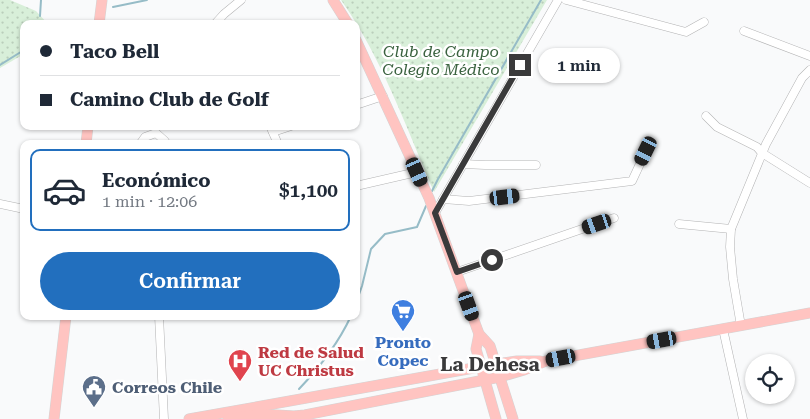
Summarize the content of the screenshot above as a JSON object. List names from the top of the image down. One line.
{"districts":["La Dehesa"],"parks":["Club de Campo Colegio Médico"],"places":{"supermarket":["Pronto Copec"],"hospital":["Red de Salud UC Christus"],"public building":["Correos Chile"]},"page":{"banner":["Taco Bell","Camino Club de Golf"],"bubble":"1 min","list":[{"name":"Económico","note":"1 min · 12:06","value":"$1,100"}],"buttons":"Confirmar"}}
